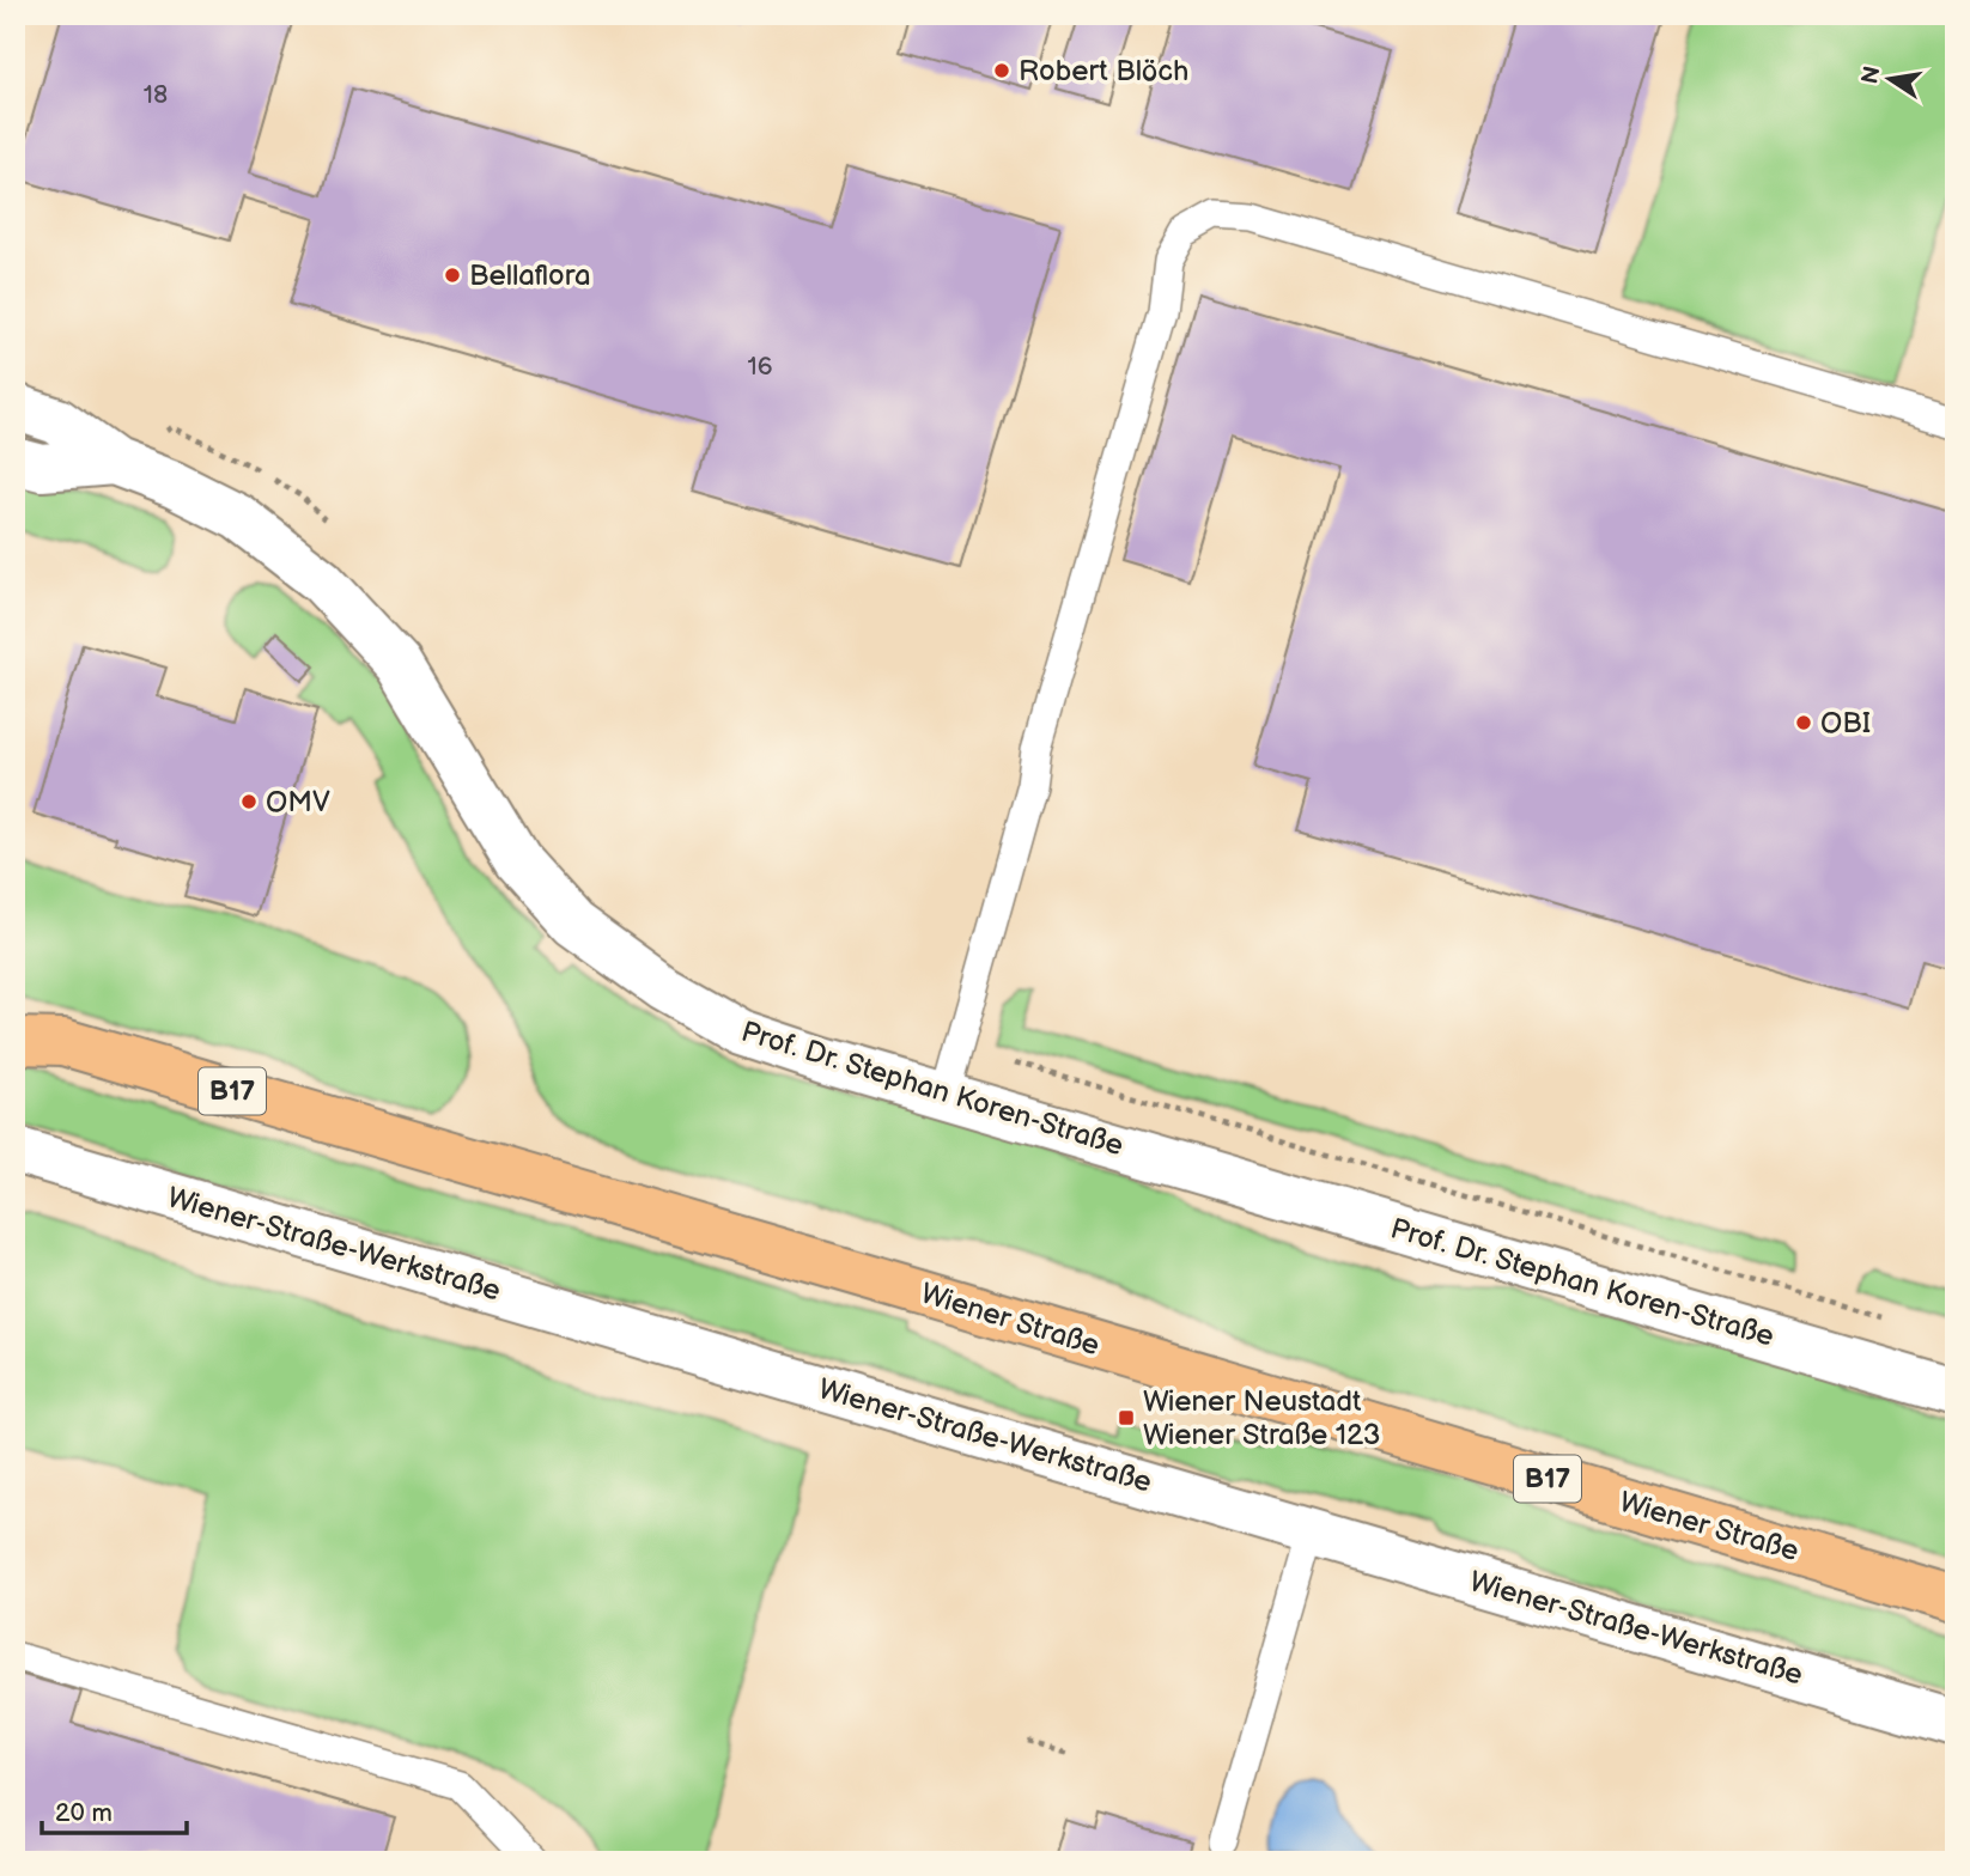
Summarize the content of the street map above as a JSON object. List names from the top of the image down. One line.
{"streets":{"main road":["B17","Wiener Straße"],"street":["Prof. Dr. Stephan Koren-Straße","Wiener-Straße-Werkstraße"]},"places":{"other":["Robert Blöch","Bellaflora","OBI","OMV"],"transit":["Wiener Neustadt Wiener Straße 123"]},"house_numbers":["18","16"],"scale_bar":"20 m","north":"left"}
